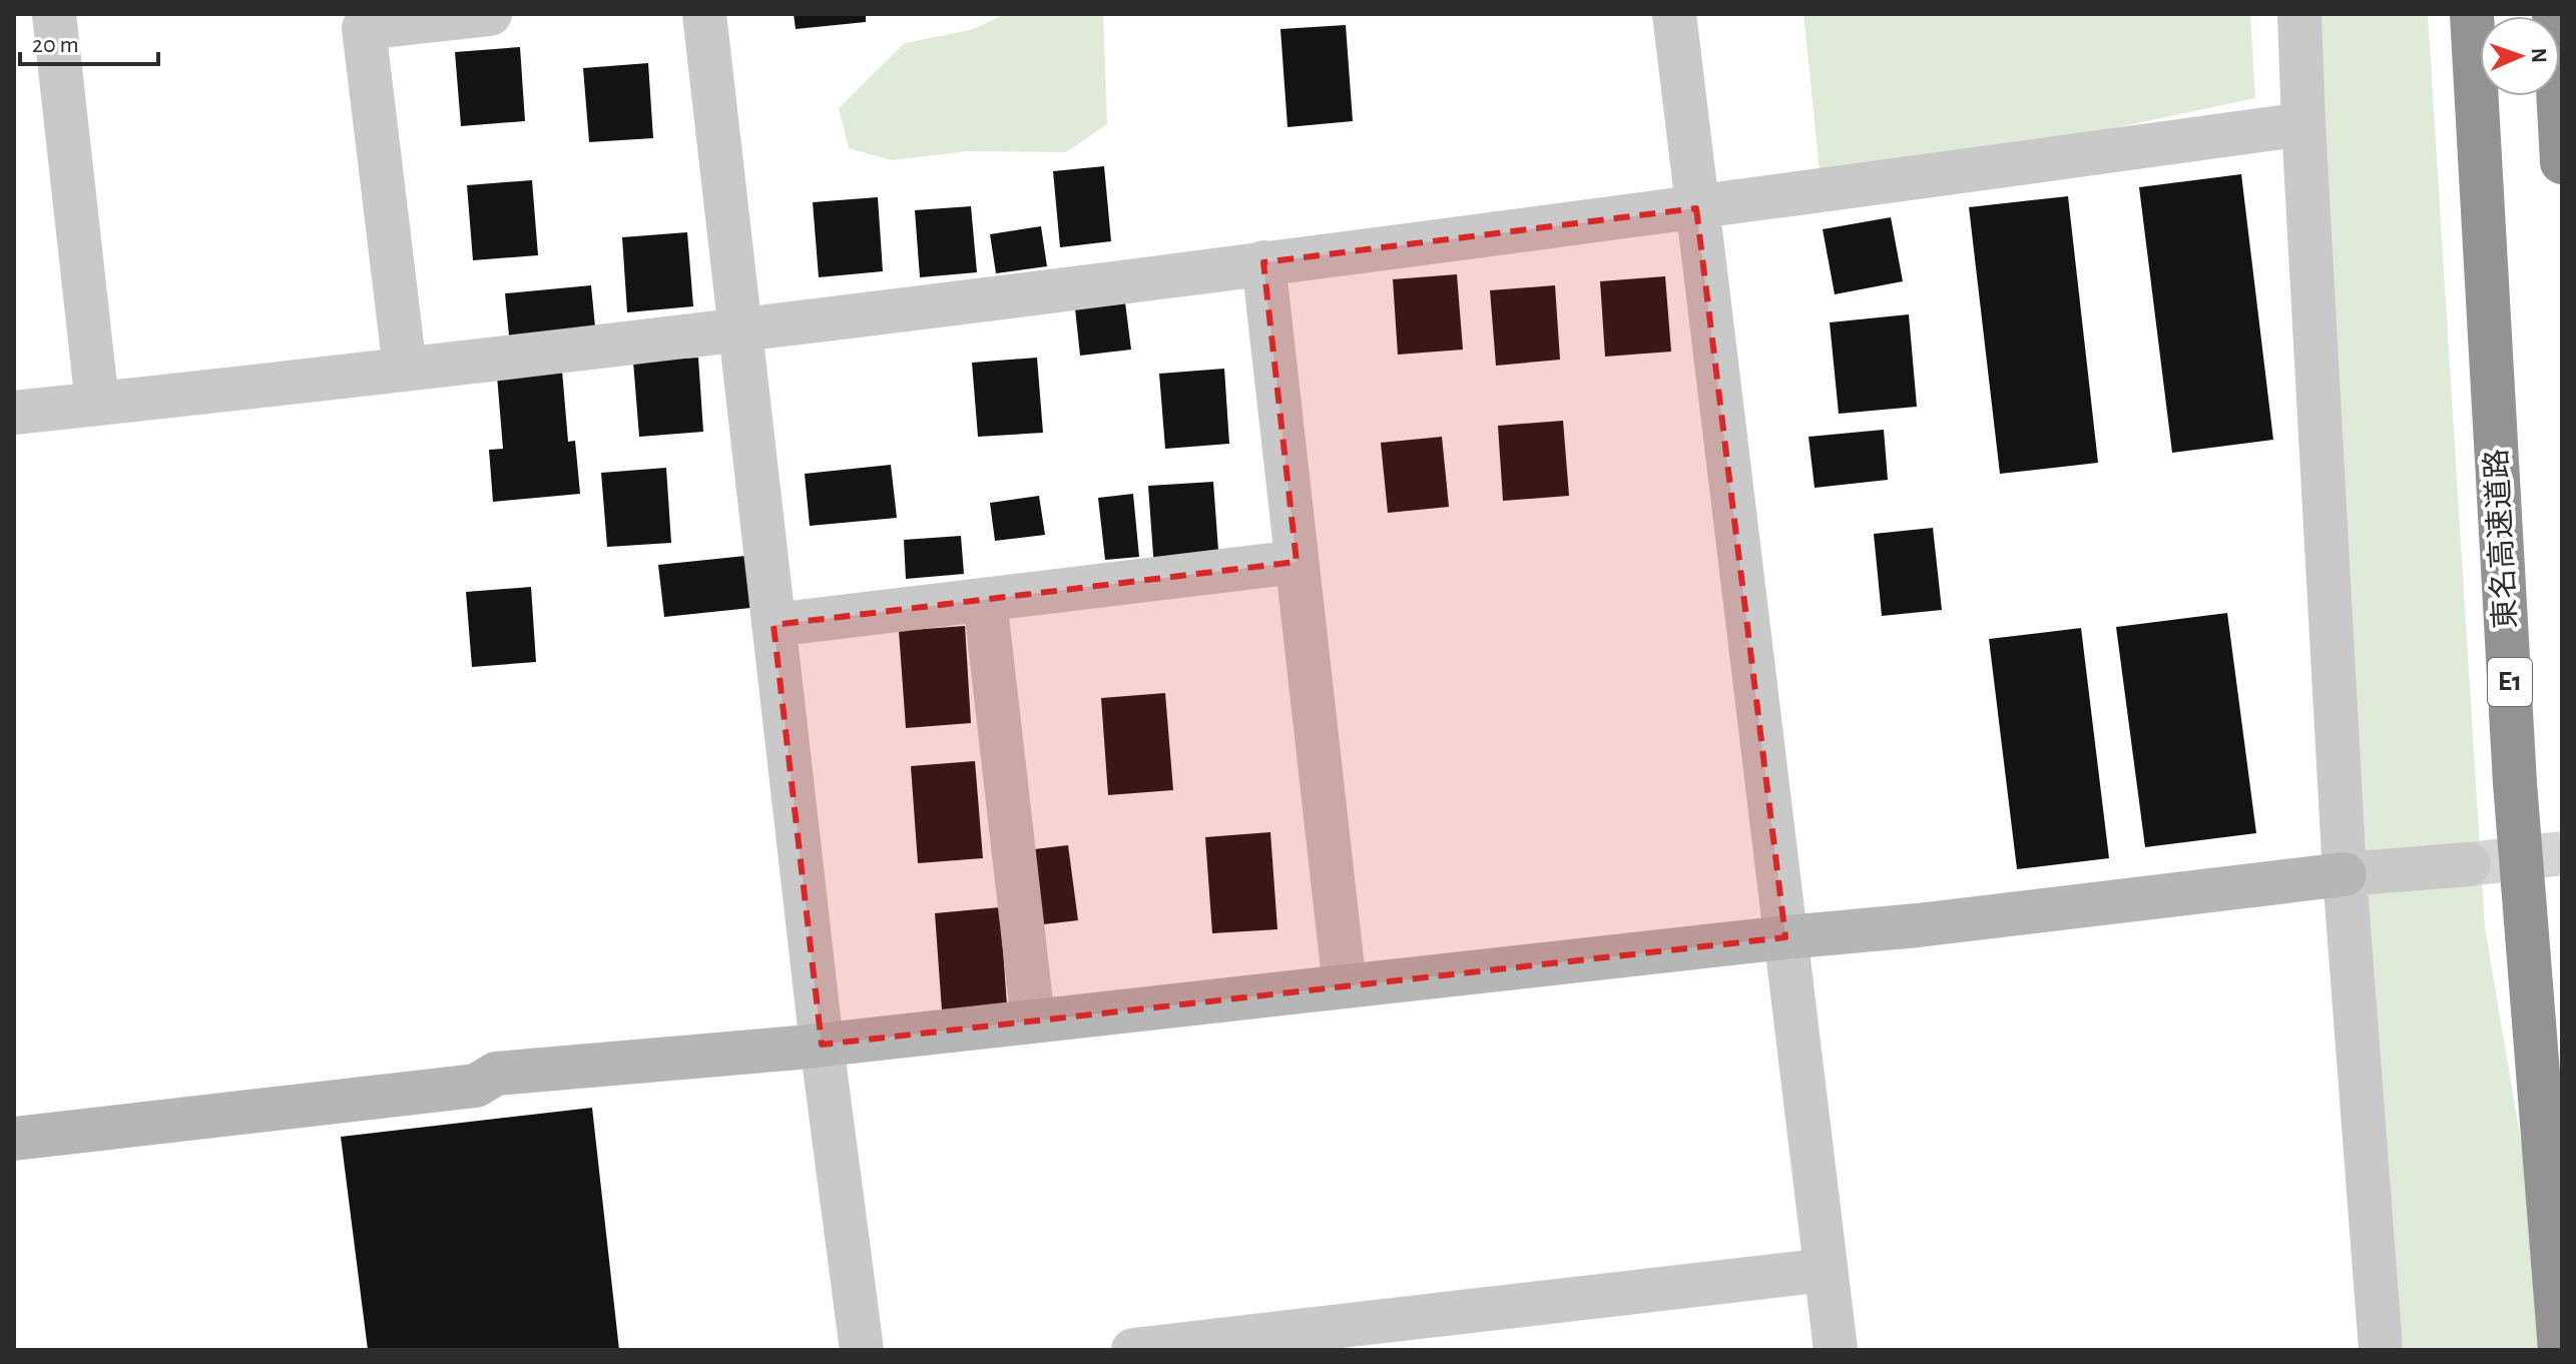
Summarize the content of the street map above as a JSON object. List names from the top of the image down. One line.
{"streets":{"highway":["東名高速道路","E1"]},"scale_bar":"20 m","north":"right"}
